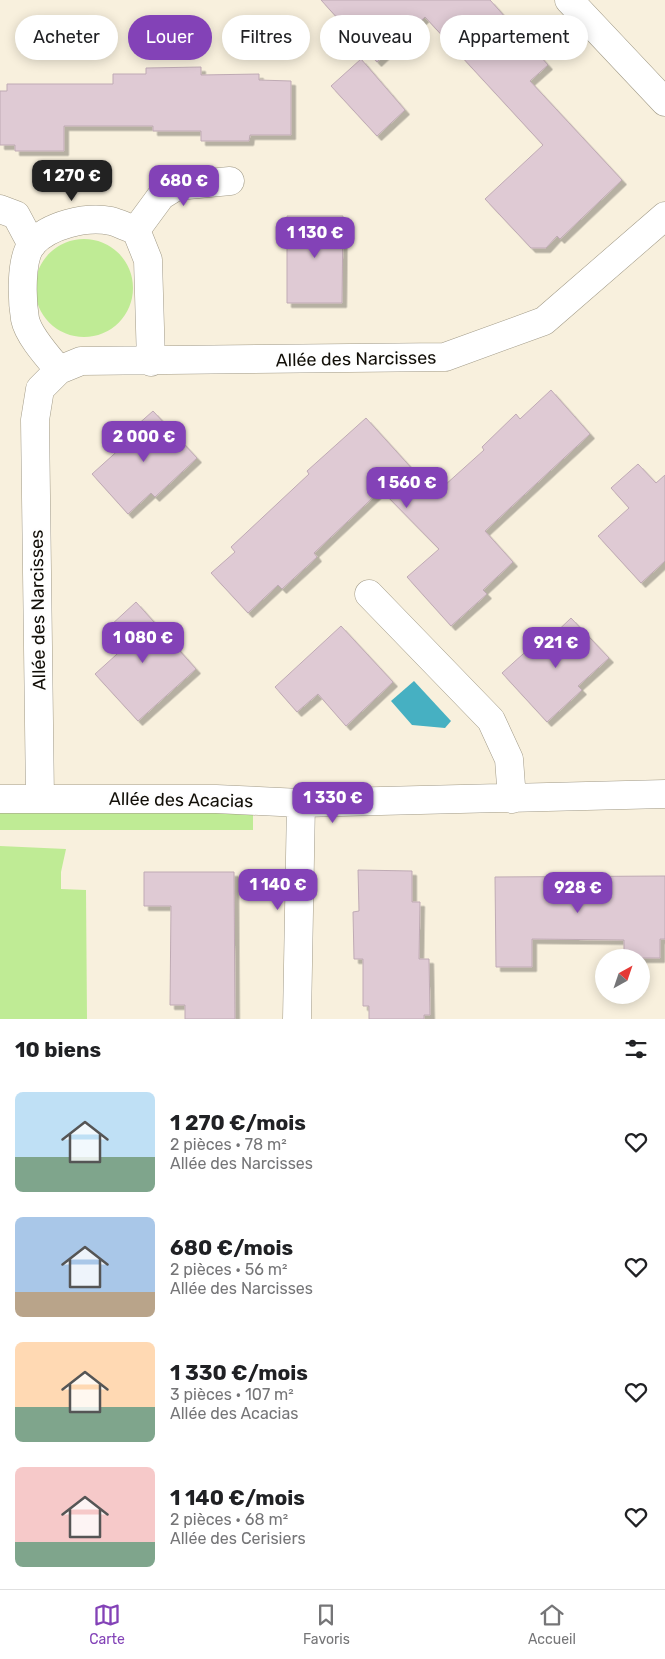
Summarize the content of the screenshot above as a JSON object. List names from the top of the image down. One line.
{"streets":{"street":["Allée des Narcisses","Allée des Acacias"]},"crossings":[["Allée des Narcisses","Allée des Acacias"]],"north":"top right","page":{"chip":["Acheter","Louer","Filtres","Nouveau","Appartement"],"price":["1 270 €","680 €","1 130 €","2 000 €","1 560 €","1 080 €","921 €","1 330 €","1 140 €","928 €"],"heading":"10 biens","list":[{"name":"1 270 €/mois","note":"2 pièces · 78 m² · Allée des Narcisses"},{"name":"680 €/mois","note":"2 pièces · 56 m² · Allée des Narcisses"},{"name":"1 330 €/mois","note":"3 pièces · 107 m² · Allée des Acacias"},{"name":"1 140 €/mois","note":"2 pièces · 68 m² · Allée des Cerisiers"}],"tabs":["Carte","Favoris","Accueil"]}}
